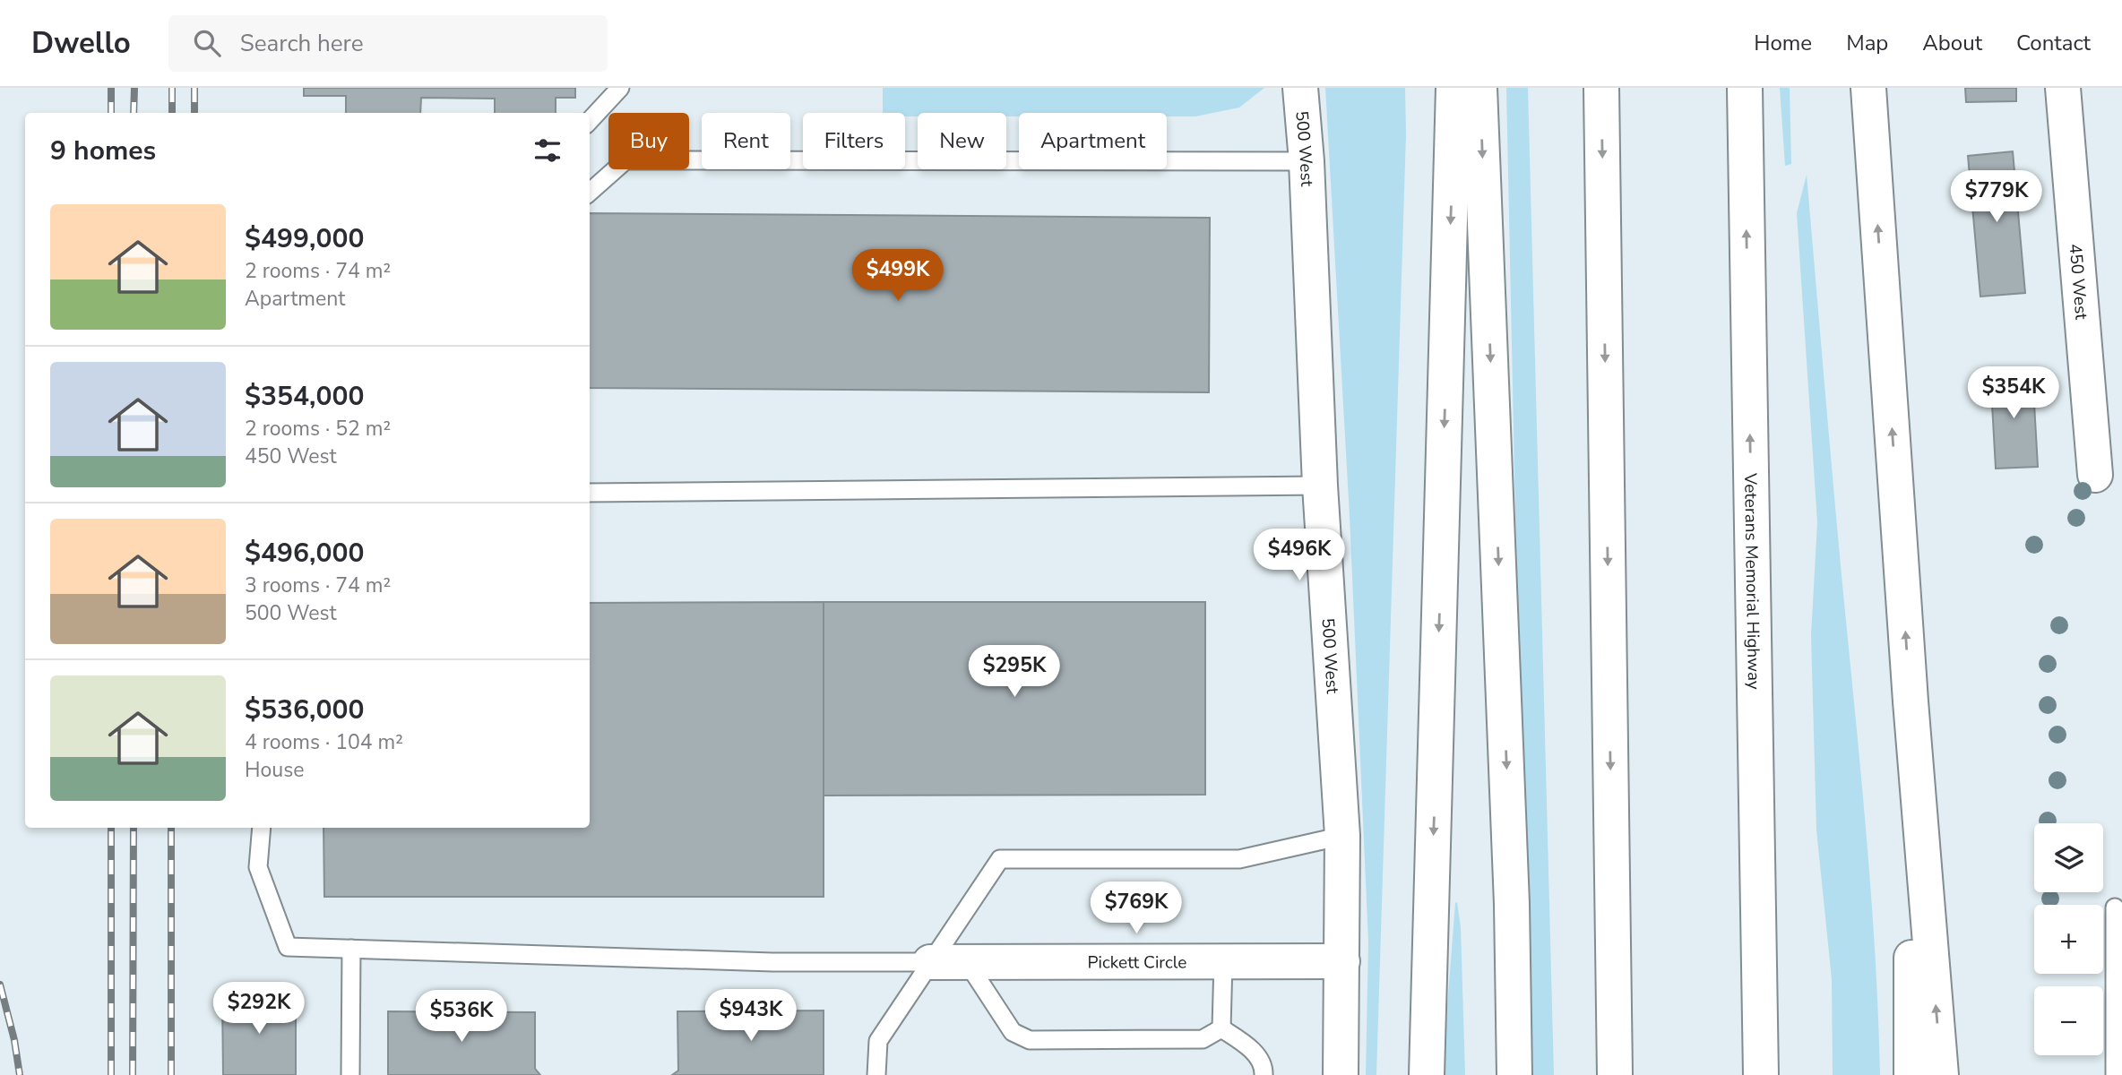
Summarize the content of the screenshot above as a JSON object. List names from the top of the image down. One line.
{"streets":{"main road":["500 West","450 West","Veterans Memorial Highway","Pickett Circle"]},"crossings":[["500 West","Pickett Circle"]],"page":{"header":"Dwello","search":"Search here","nav":["Home","Map","About","Contact"],"chip":["Buy","Rent","Filters","New","Apartment"],"heading":"9 homes","price":["$779K","$499K","$354K","$496K","$295K","$769K","$292K","$943K","$536K"],"list":[{"name":"$499,000","note":"2 rooms · 74 m² · Apartment"},{"name":"$354,000","note":"2 rooms · 52 m² · 450 West"},{"name":"$496,000","note":"3 rooms · 74 m² · 500 West"},{"name":"$536,000","note":"4 rooms · 104 m² · House"}],"map_buttons":["+","−"]}}
